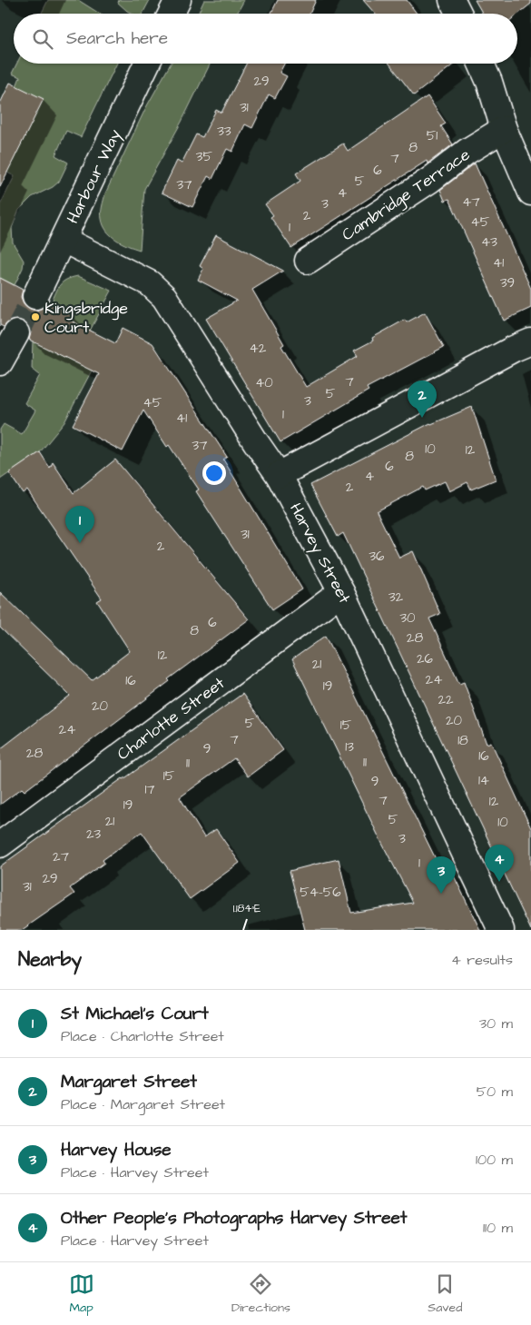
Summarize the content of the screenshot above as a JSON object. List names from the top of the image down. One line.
{"streets":{"street":["Harbour Way","Cambridge Terrace","Harvey Street","Charlotte Street"]},"crossings":[["Harbour Way","Harvey Street"],["Harvey Street","Charlotte Street"]],"places":["Kingsbridge Court"],"house_numbers":["29","31","33","51","8","35","7","6","5","37","4","47","3","2","45","1","43","41","39","42","7","40","5","3","45","1","41","37","10","12","8","6","4","2","31","2","36","32","30","6","8","28","12","26","21","24","16","19","22","20","20","5","15","24","7","18","13","9","28","16","11","11","15","14","9","17","7","12","19","5","21","10","23","3","27","1","29","31","54-56"],"page":{"search":"Search here","pins":["2","1","4","3"],"heading":["Nearby","4 results"],"list":[{"mark":"1","name":"St Michael's Court","note":"Place · Charlotte Street","value":"30 m"},{"mark":"2","name":"Margaret Street","note":"Place · Margaret Street","value":"50 m"},{"mark":"3","name":"Harvey House","note":"Place · Harvey Street","value":"100 m"},{"mark":"4","name":"Other People's Photographs Harvey Street","note":"Place · Harvey Street","value":"110 m"}],"nav":["Map","Directions","Saved"]},"coordinates":["1.184°E"]}
